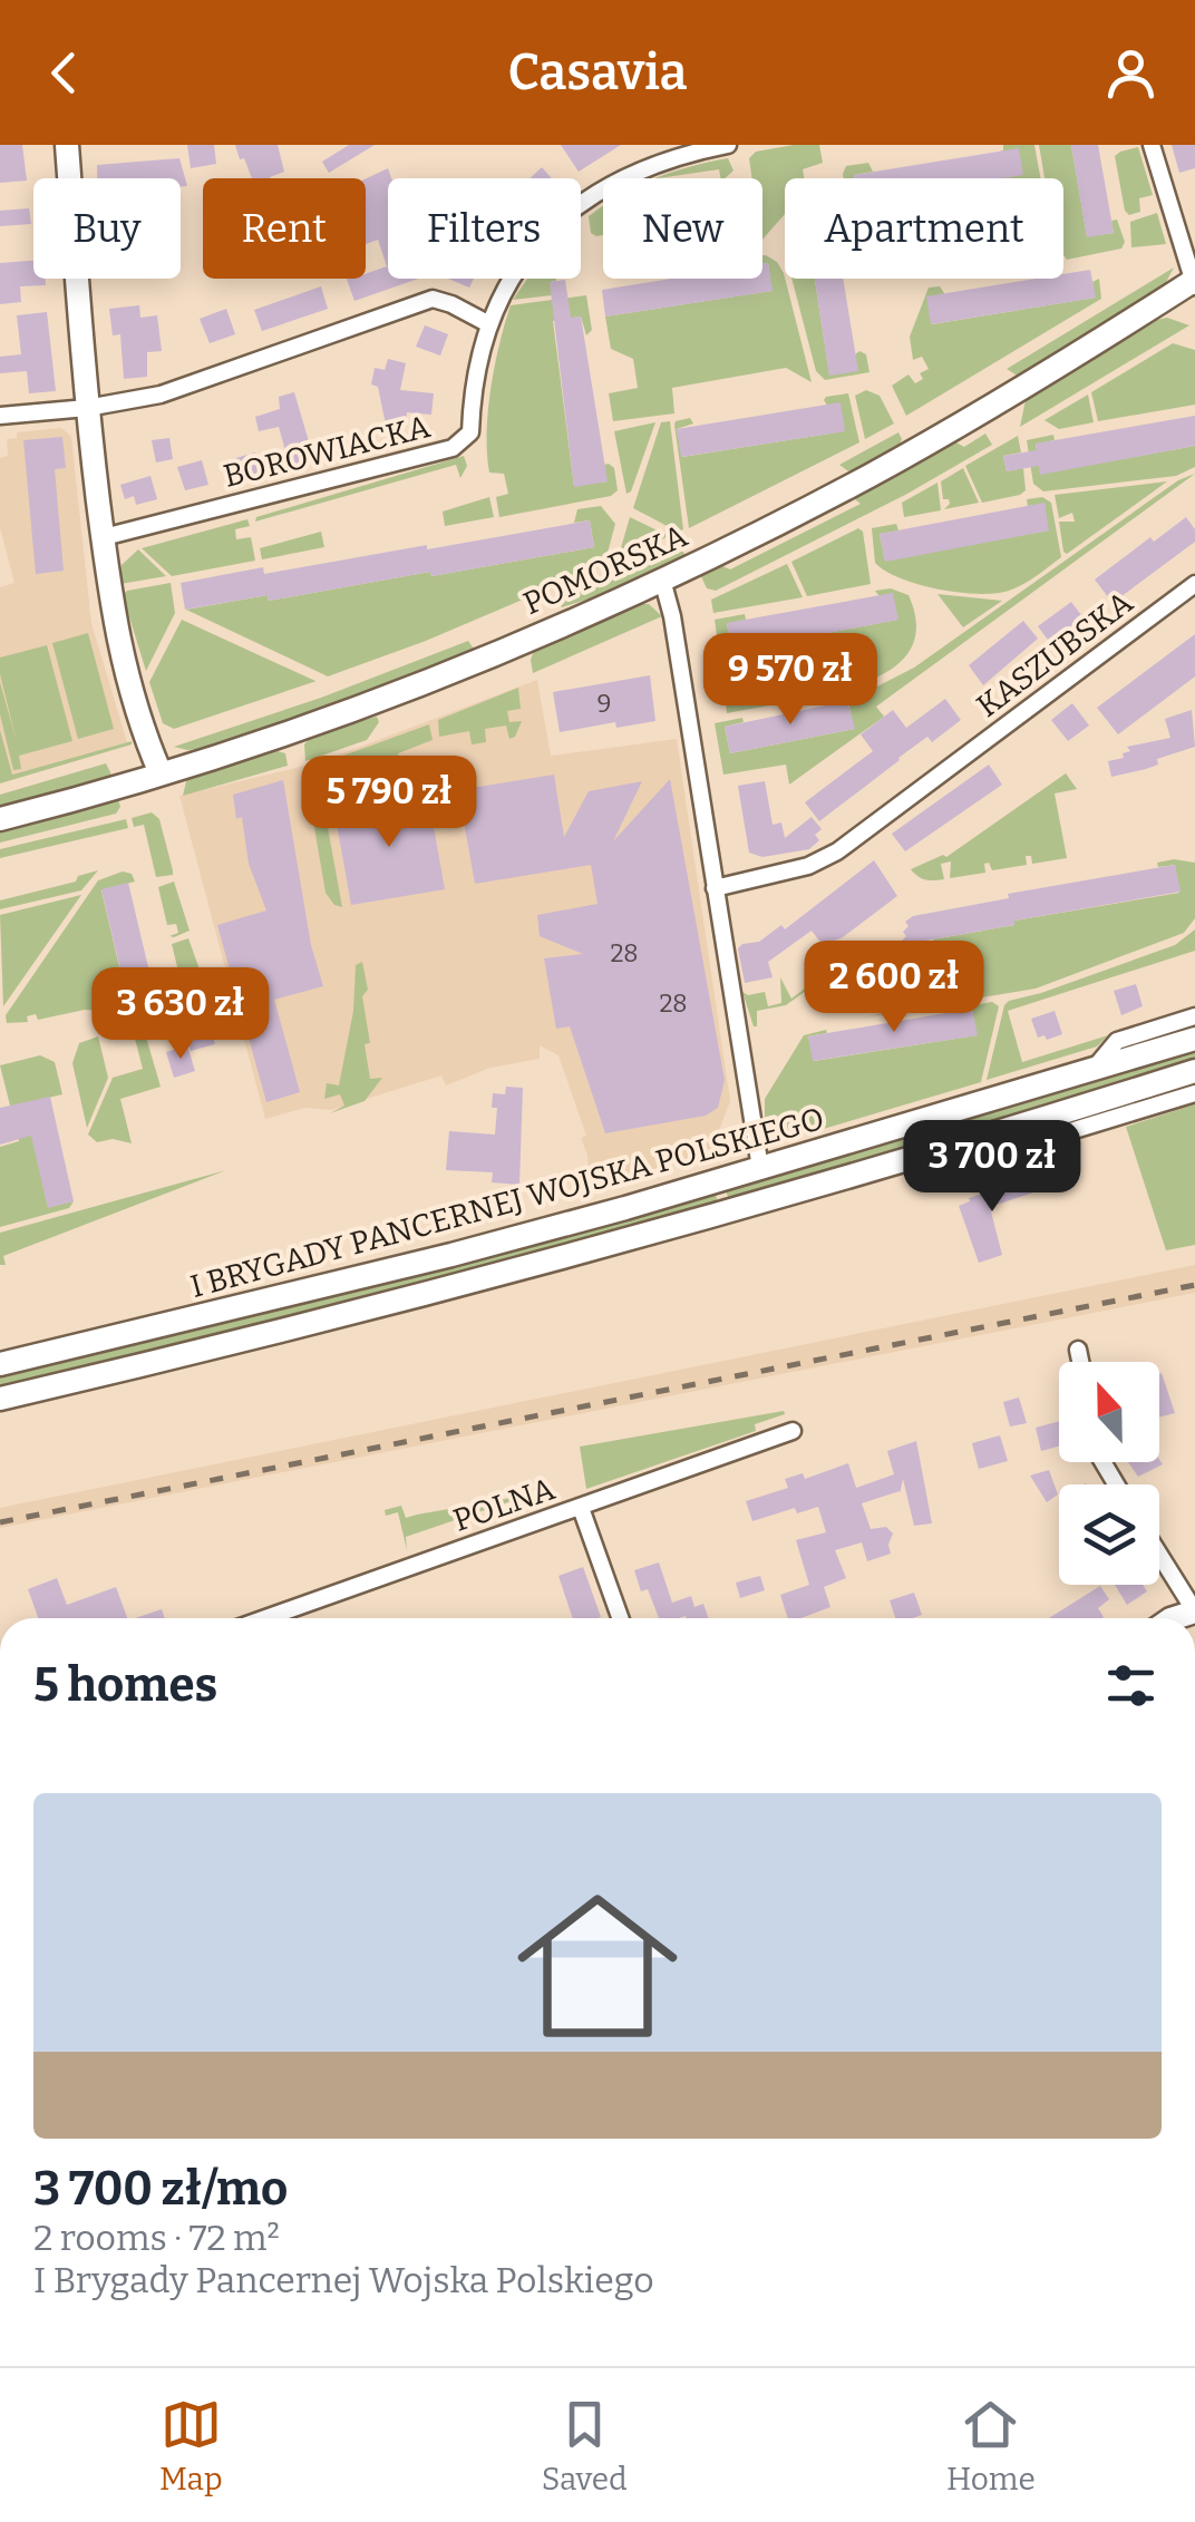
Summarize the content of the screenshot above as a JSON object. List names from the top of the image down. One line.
{"streets":{"main road":["POMORSKA","I BRYGADY PANCERNEJ WOJSKA POLSKIEGO"],"street":["BOROWIACKA","KASZUBSKA","POLNA"]},"house_numbers":["9","28","28"],"north":"top","page":{"header":"Casavia","chip":["Buy","Rent","Filters","New","Apartment"],"price":["9 570 zł","5 790 zł","2 600 zł","3 630 zł","3 700 zł"],"heading":"5 homes","list":[{"name":"3 700 zł/mo","note":"2 rooms · 72 m² · I Brygady Pancernej Wojska Polskiego"}],"tabs":["Map","Saved","Home"]}}
